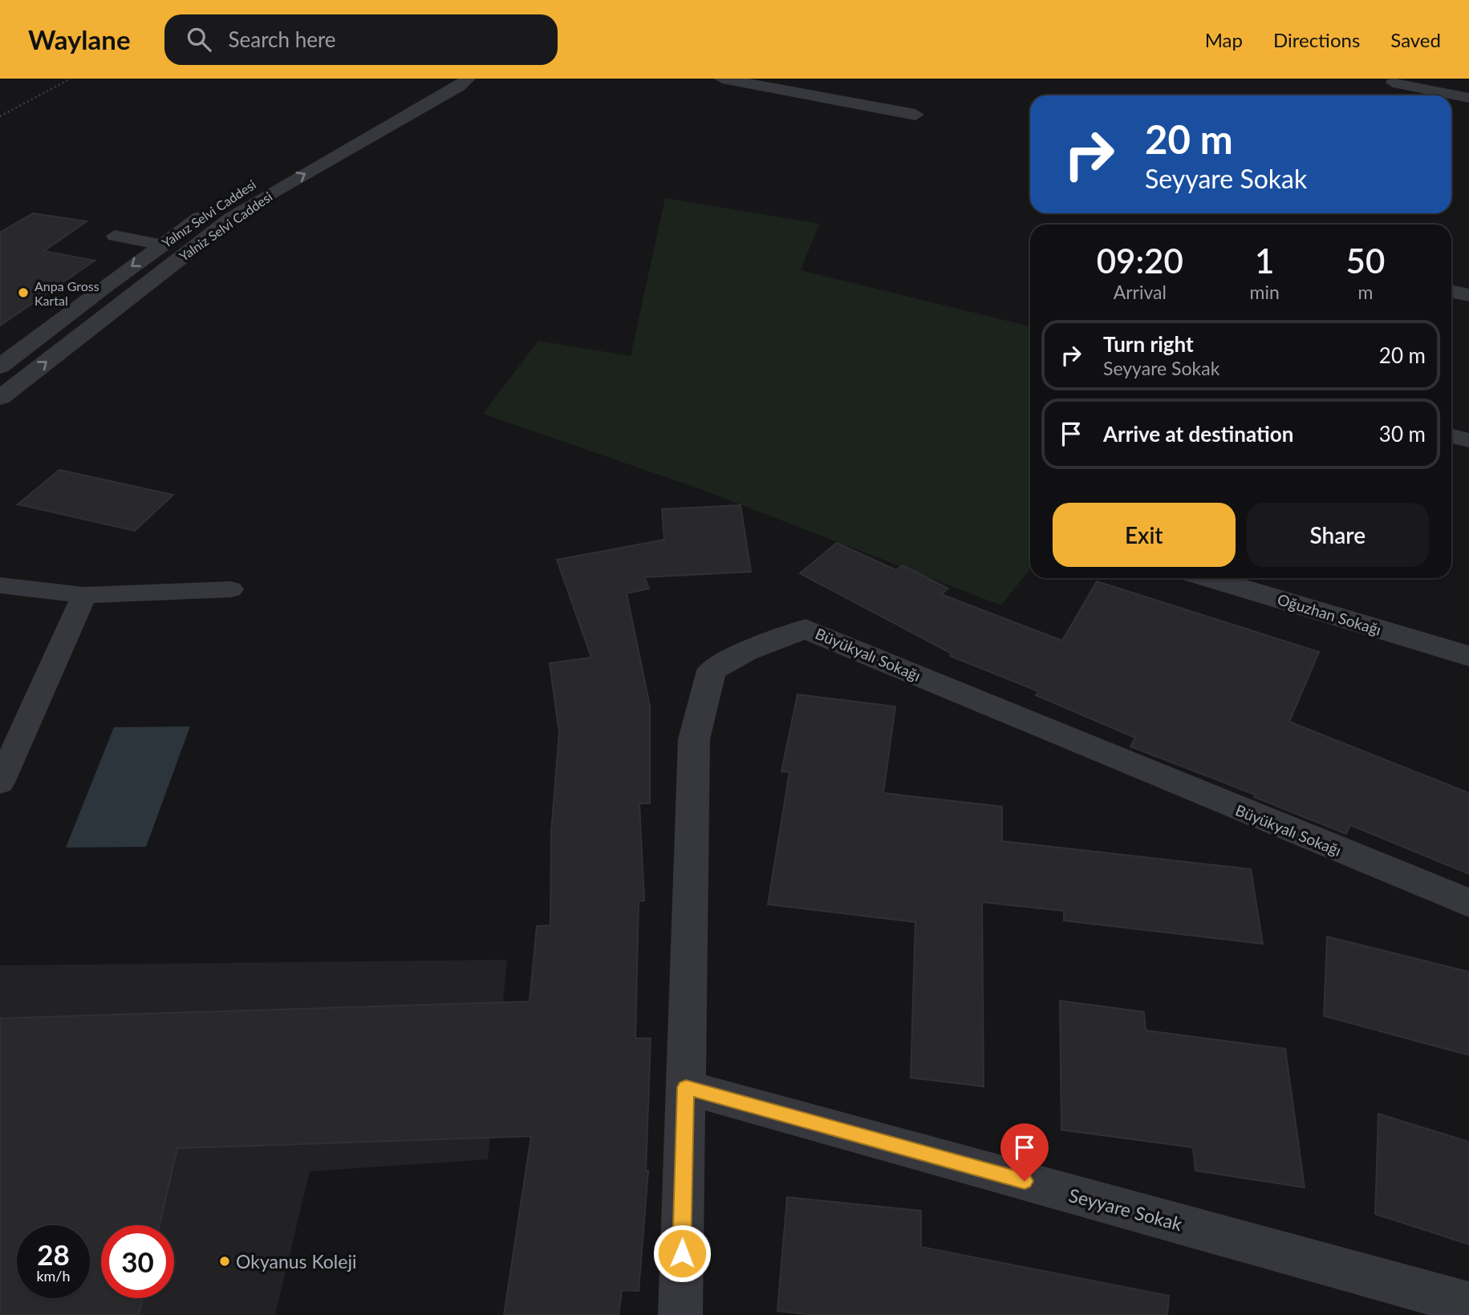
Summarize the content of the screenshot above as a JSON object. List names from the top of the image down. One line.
{"streets":{"street":["Yalnız Selvi Caddesi","Yalniz Selvi Caddesi","Oğuzhan Sokağı","Büyükyalı Sokağı","Seyyare Sokak"]},"crossings":[["Büyükyalı Sokağı","Seyyare Sokak"]],"one_way":["Yalnız Selvi Caddesi","Yalniz Selvi Caddesi"],"places":["Anpa Gross Kartal","Okyanus Koleji"],"page":{"header":"Waylane","search":"Search here","nav":["Map","Directions","Saved"],"turn":["20 m","Seyyare Sokak"],"eta":["09:20","Arrival","1","min","50","m"],"list":[{"name":"Turn right","note":"Seyyare Sokak","value":"20 m"},{"name":"Arrive at destination","value":"30 m"}],"buttons":["Exit","Share"],"speed":"28 km/h","limit":"30"}}
